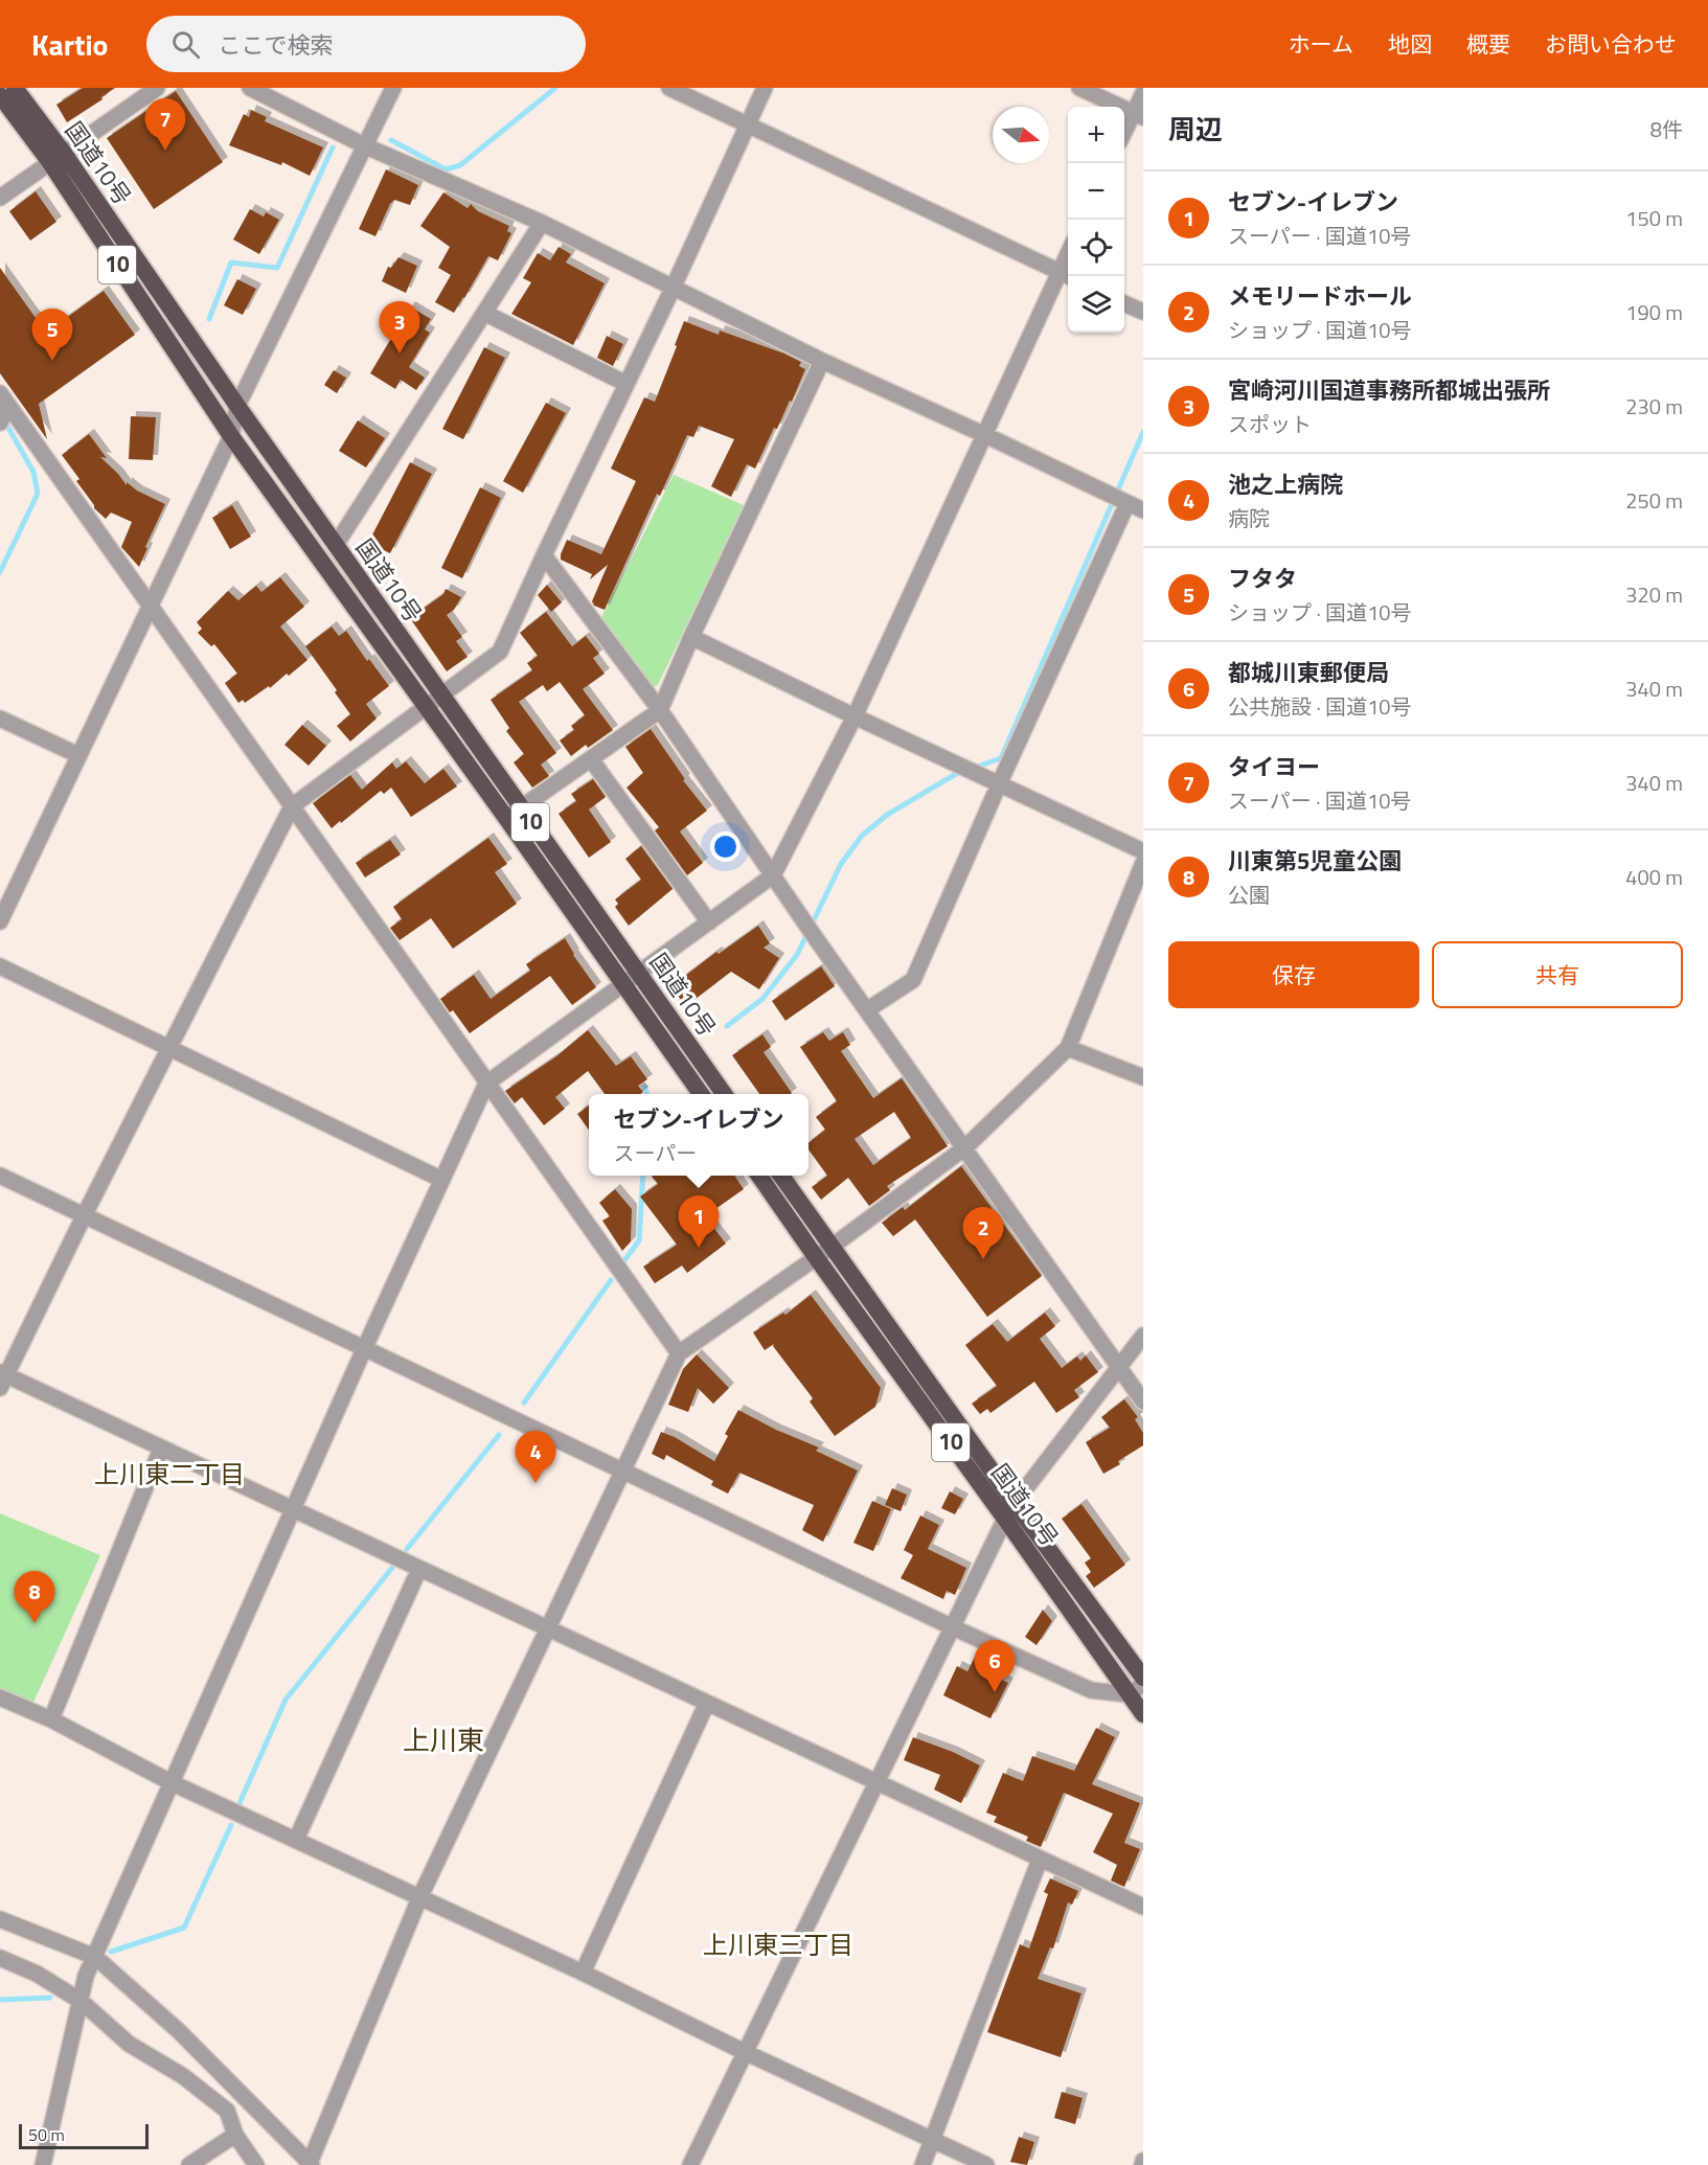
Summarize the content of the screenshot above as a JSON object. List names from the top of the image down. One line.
{"streets":{"highway":["国道10号","10"]},"districts":["上川東二丁目","上川東","上川東三丁目"],"scale_bar":"50 m","north":"right","page":{"header":"Kartio","search":"ここで検索","nav":["ホーム","地図","概要","お問い合わせ"],"heading":["周辺","8件"],"pins":["7","3","5","1","2","4","8","6"],"map_buttons":["+","−"],"list":[{"mark":"1","name":"セブン-イレブン","note":"スーパー · 国道10号","value":"150 m"},{"mark":"2","name":"メモリードホール","note":"ショップ · 国道10号","value":"190 m"},{"mark":"3","name":"宮崎河川国道事務所都城出張所","note":"スポット","value":"230 m"},{"mark":"4","name":"池之上病院","note":"病院","value":"250 m"},{"mark":"5","name":"フタタ","note":"ショップ · 国道10号","value":"320 m"},{"mark":"6","name":"都城川東郵便局","note":"公共施設 · 国道10号","value":"340 m"},{"mark":"7","name":"タイヨー","note":"スーパー · 国道10号","value":"340 m"},{"mark":"8","name":"川東第5児童公園","note":"公園","value":"400 m"}],"buttons":["保存","共有"],"popup":["セブン-イレブン","スーパー"],"scale":"50 m"}}
